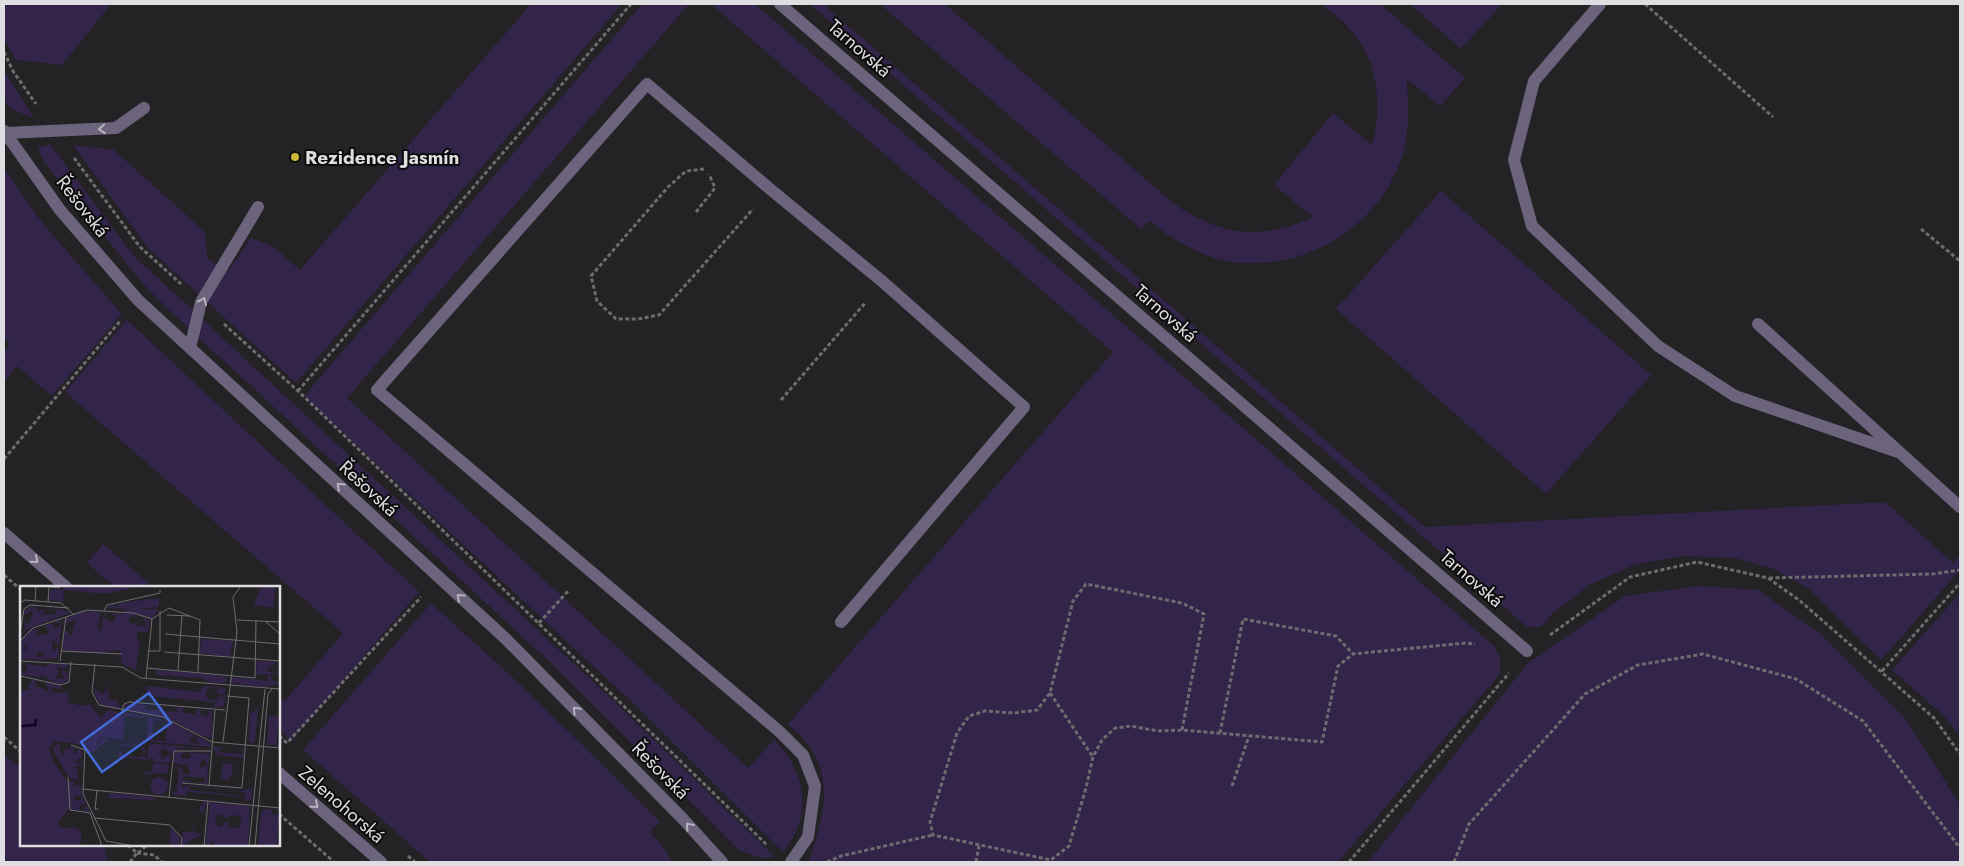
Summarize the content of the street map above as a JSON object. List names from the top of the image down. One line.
{"streets":{"street":["Tarnovská","Řešovská","Zelenohorská"]},"one_way":["Řešovská","Zelenohorská"],"places":["Rezidence Jasmín"]}
